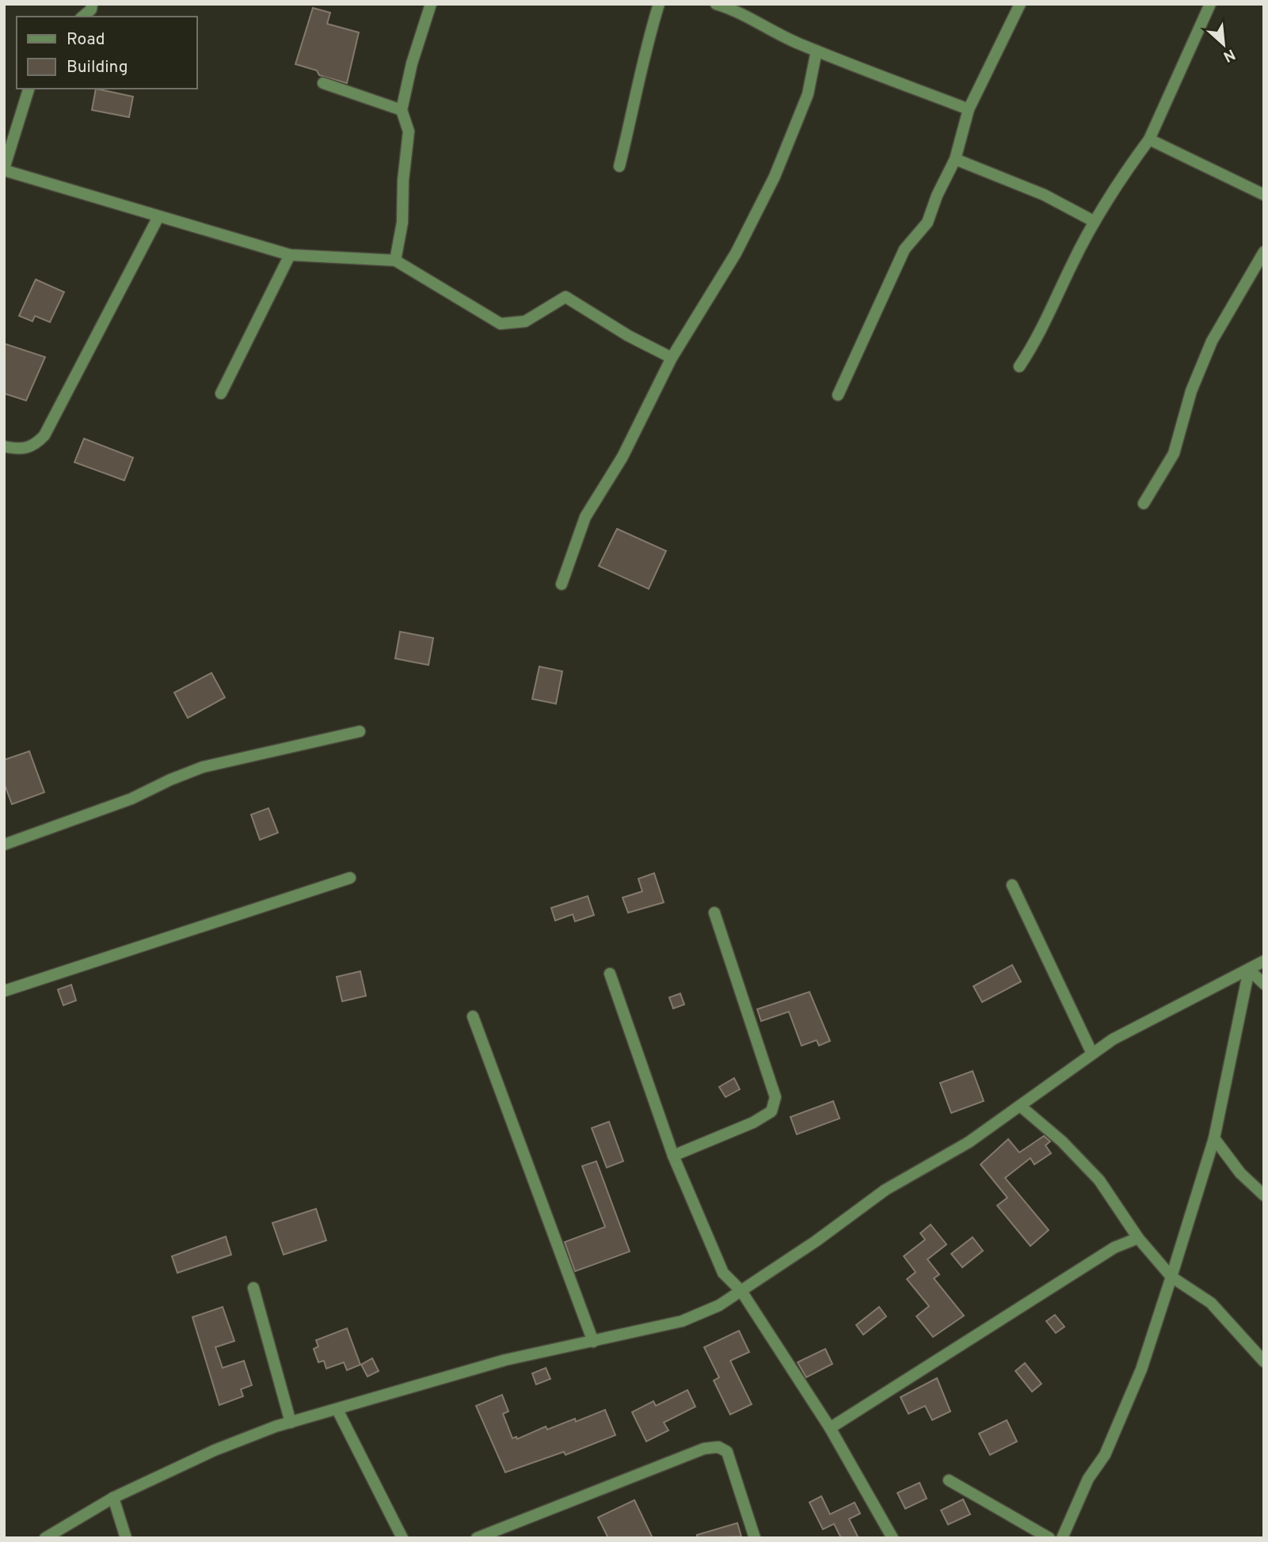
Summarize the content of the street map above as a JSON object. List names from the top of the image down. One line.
{"legend":["Road","Building"],"north":"bottom right"}
